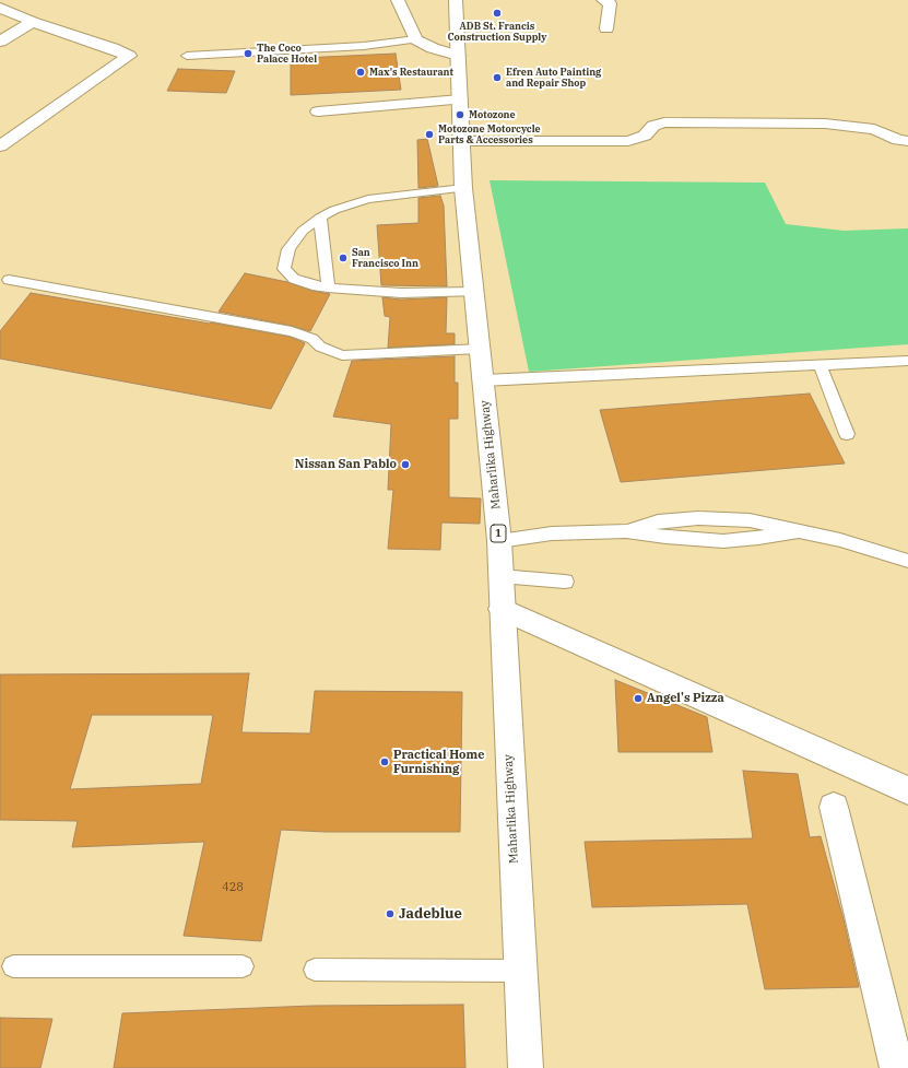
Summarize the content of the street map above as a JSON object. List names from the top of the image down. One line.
{"streets":{"street":["Maharlika Highway","1"]},"places":["ADB St. Francis Construction Supply","The Coco Palace Hotel","Max's Restaurant","Efren Auto Painting and Repair Shop","Motozone","Motozone Motorcycle Parts & Accessories","San Francisco Inn","Nissan San Pablo","Angel's Pizza","Practical Home Furnishing","Jadeblue"],"house_numbers":["428"]}
